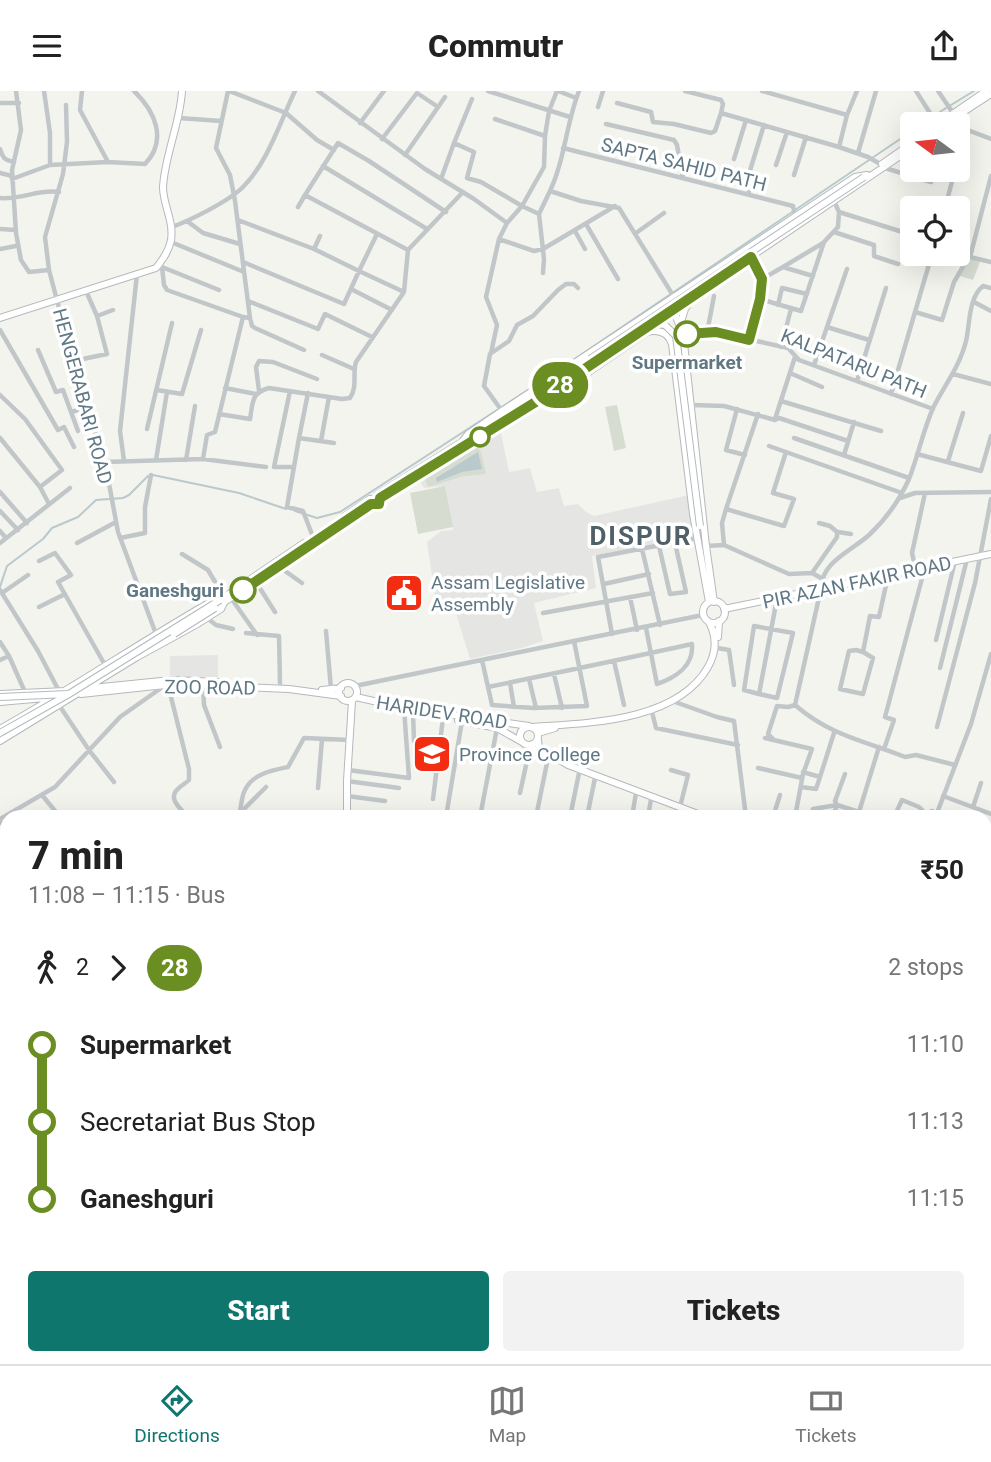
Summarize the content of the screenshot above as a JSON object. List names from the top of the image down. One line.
{"streets":{"main road":["HENGERABARI ROAD","PIR AZAN FAKIR ROAD","ZOO ROAD","HARIDEV ROAD"],"street":["SAPTA SAHID PATH","KALPATARU PATH"]},"crossings":[["ZOO ROAD","HARIDEV ROAD"]],"districts":["DISPUR"],"places":{"other":["Supermarket","Ganeshguri"],"public building":["Assam Legislative Assembly"],"school or university":["Province College"]},"lines":["bus line 28"],"north":"left","page":{"header":"Commutr","on_map":"28","heading":["7 min","11:08 – 11:15 · Bus","₹50"],"legs":["2","28","2 stops"],"list":[{"name":"Supermarket","value":"11:10"},{"name":"Secretariat Bus Stop","value":"11:13"},{"name":"Ganeshguri","value":"11:15"}],"buttons":["Start","Tickets"],"tabs":["Directions","Map","Tickets"]}}
